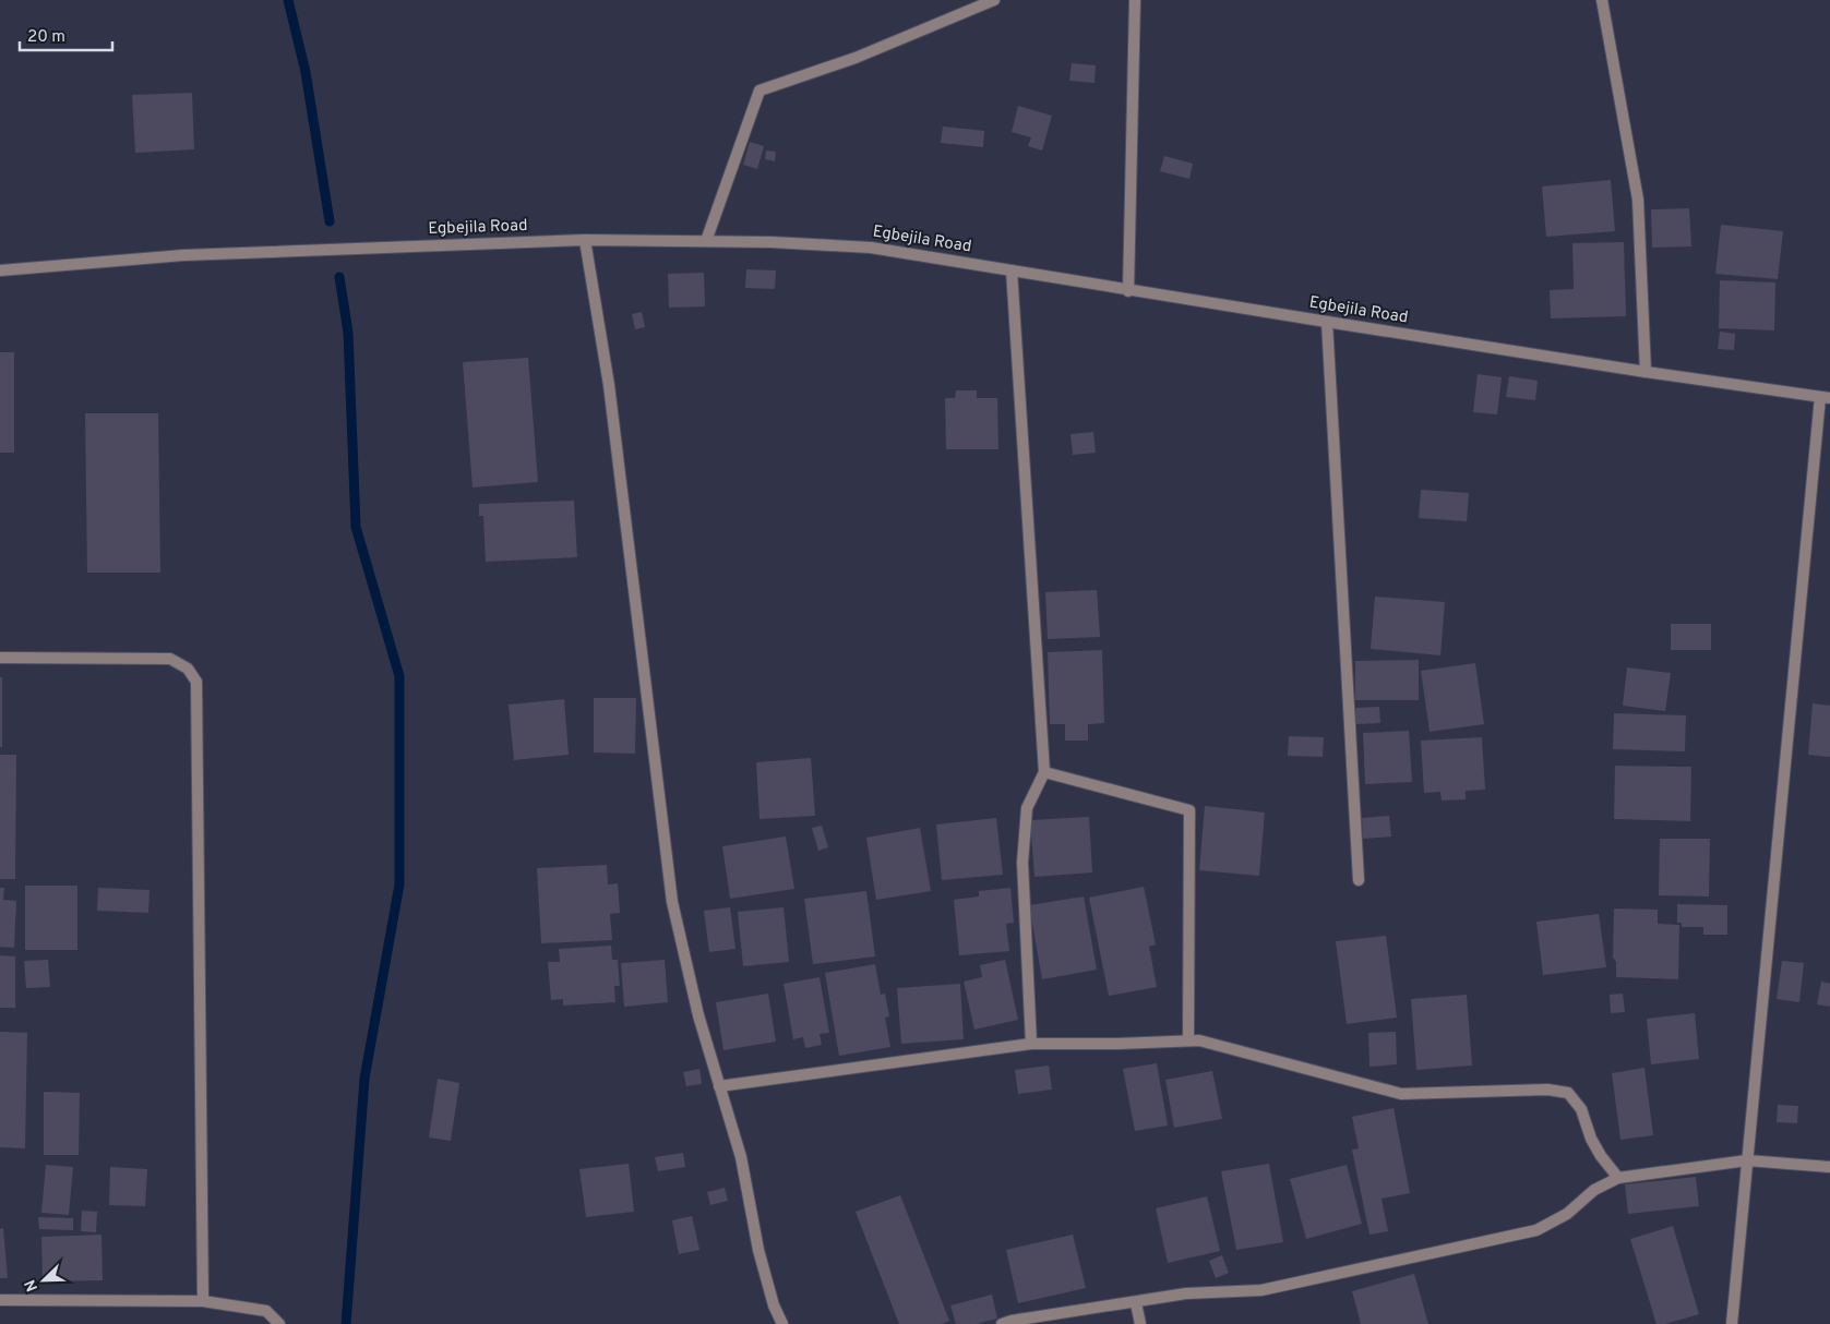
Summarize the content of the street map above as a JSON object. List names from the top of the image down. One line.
{"streets":{"street":["Egbejila Road"]},"scale_bar":"20 m","north":"bottom left"}
